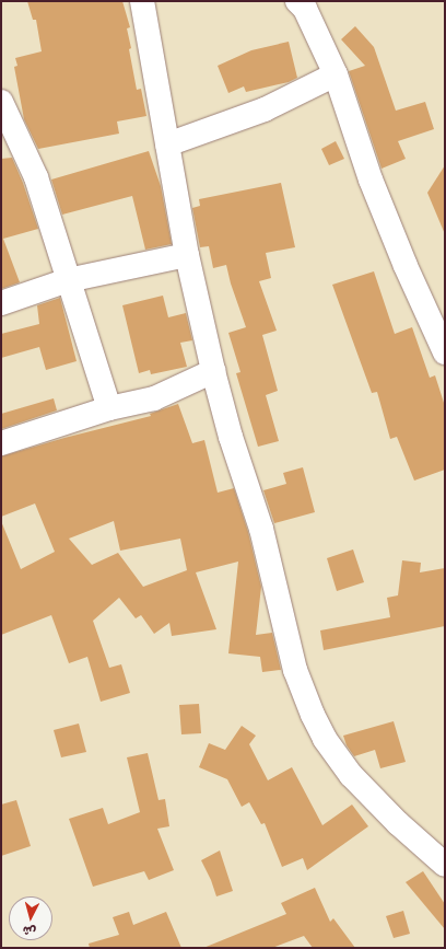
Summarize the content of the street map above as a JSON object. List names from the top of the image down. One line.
{"north":"bottom"}
